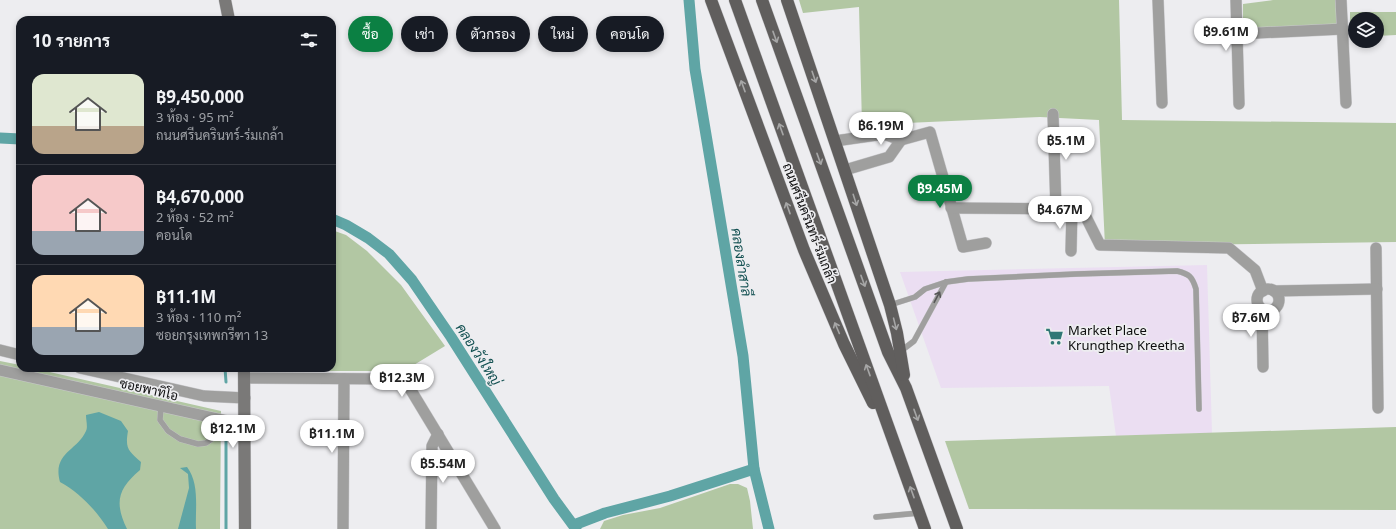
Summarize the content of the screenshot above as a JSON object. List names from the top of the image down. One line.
{"streets":{"main road":["ถนนศรีนครินทร์-ร่มเกล้า"],"street":["ซอยพาทิโอ"]},"water":["คลองลำสาลี","คลองวังใหญ่"],"places":{"supermarket":["Market Place Krungthep Kreetha"]},"page":{"chip":["ซื้อ","เช่า","ตัวกรอง","ใหม่","คอนโด"],"heading":"10 รายการ","price":["฿9.61M","฿6.19M","฿5.1M","฿9.45M","฿4.67M","฿7.6M","฿12.3M","฿12.1M","฿11.1M","฿5.54M"],"list":[{"name":"฿9,450,000","note":"3 ห้อง · 95 m² · ถนนศรีนครินทร์-ร่มเกล้า"},{"name":"฿4,670,000","note":"2 ห้อง · 52 m² · คอนโด"},{"name":"฿11.1M","note":"3 ห้อง · 110 m² · ซอยกรุงเทพกรีฑา 13"}]}}
